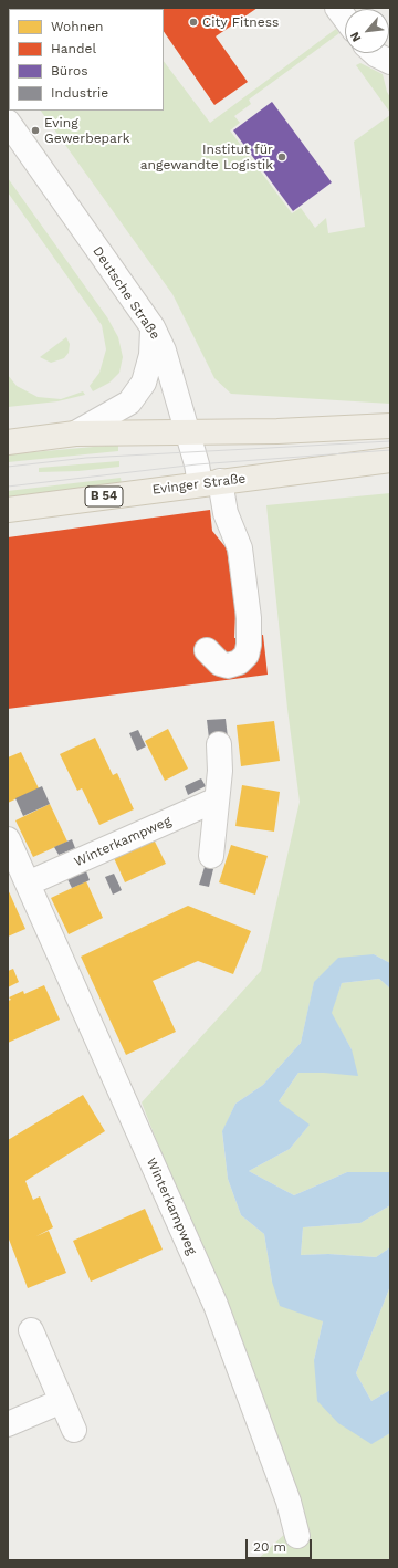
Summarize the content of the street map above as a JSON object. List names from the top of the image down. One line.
{"streets":{"main road":["Evinger Straße","B 54"],"street":["Deutsche Straße","Winterkampweg"]},"crossings":[["Deutsche Straße","Evinger Straße"]],"places":["City Fitness","Eving Gewerbepark","Institut für angewandte Logistik"],"legend":["Wohnen","Handel","Büros","Industrie"],"scale_bar":"20 m","north":"bottom left"}
